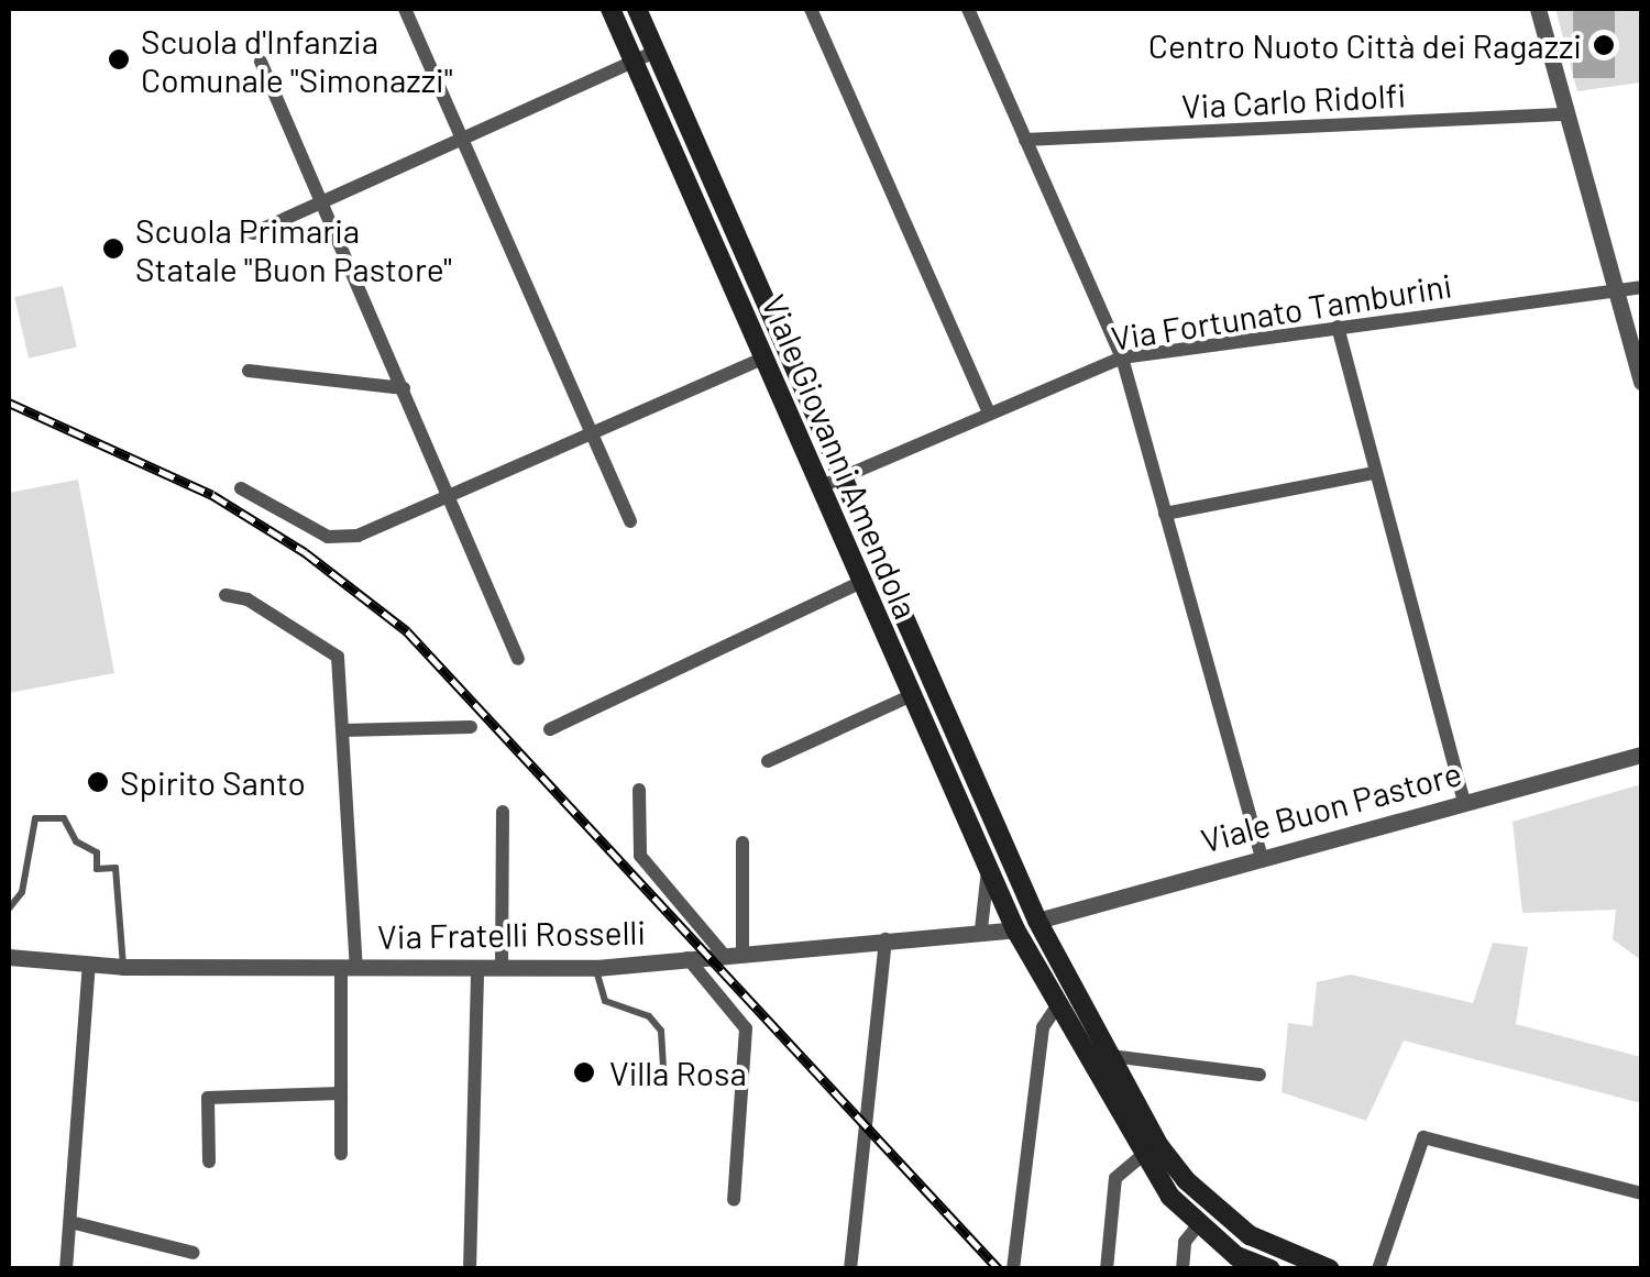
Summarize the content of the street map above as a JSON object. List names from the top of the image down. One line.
{"streets":{"main road":["Viale Giovanni Amendola"],"street":["Via Carlo Ridolfi","Via Fortunato Tamburini","Viale Buon Pastore","Via Fratelli Rosselli"]},"crossings":[["Via Fortunato Tamburini","Viale Giovanni Amendola"],["Viale Giovanni Amendola","Viale Buon Pastore"],["Viale Giovanni Amendola","Via Fratelli Rosselli"]],"places":["Centro Nuoto Città dei Ragazzi","Scuola d'Infanzia Comunale \"Simonazzi\"","Scuola Primaria Statale \"Buon Pastore\"","Spirito Santo","Villa Rosa"]}
